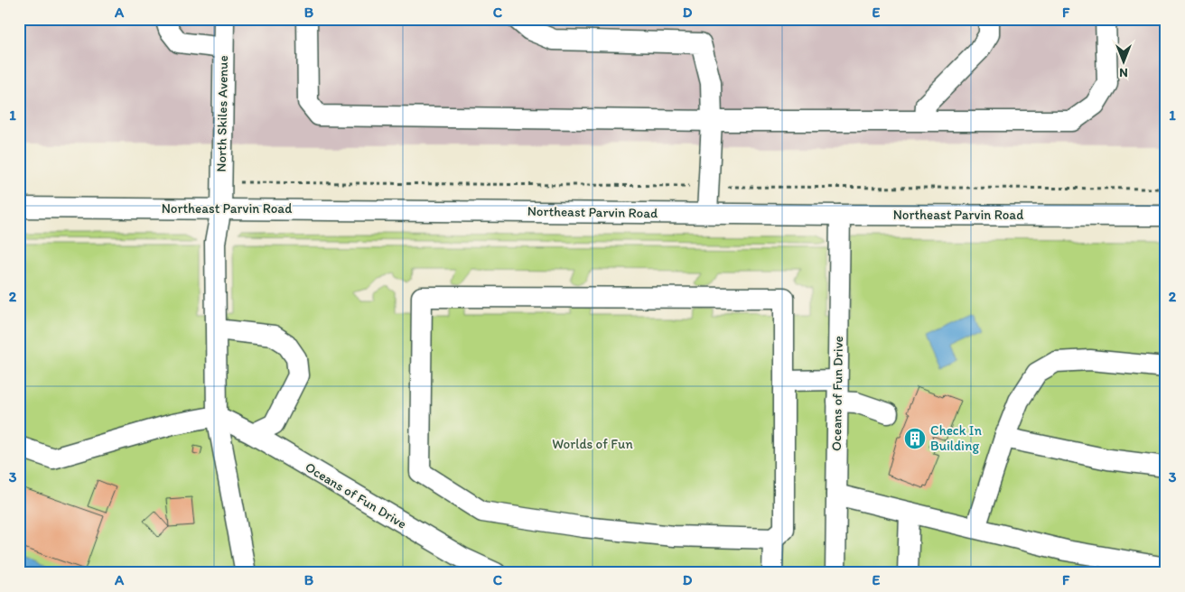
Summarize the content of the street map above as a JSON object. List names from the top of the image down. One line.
{"streets":{"street":["North Skiles Avenue","Northeast Parvin Road","Oceans of Fun Drive"]},"crossings":[["North Skiles Avenue","Northeast Parvin Road"],["Northeast Parvin Road","Oceans of Fun Drive"]],"parks":["Worlds of Fun"],"places":{"building":["Check In Building"]},"north":"bottom","grid":{"columns":["A","B","C","D","E","F"],"rows":["1","2","3"]}}
